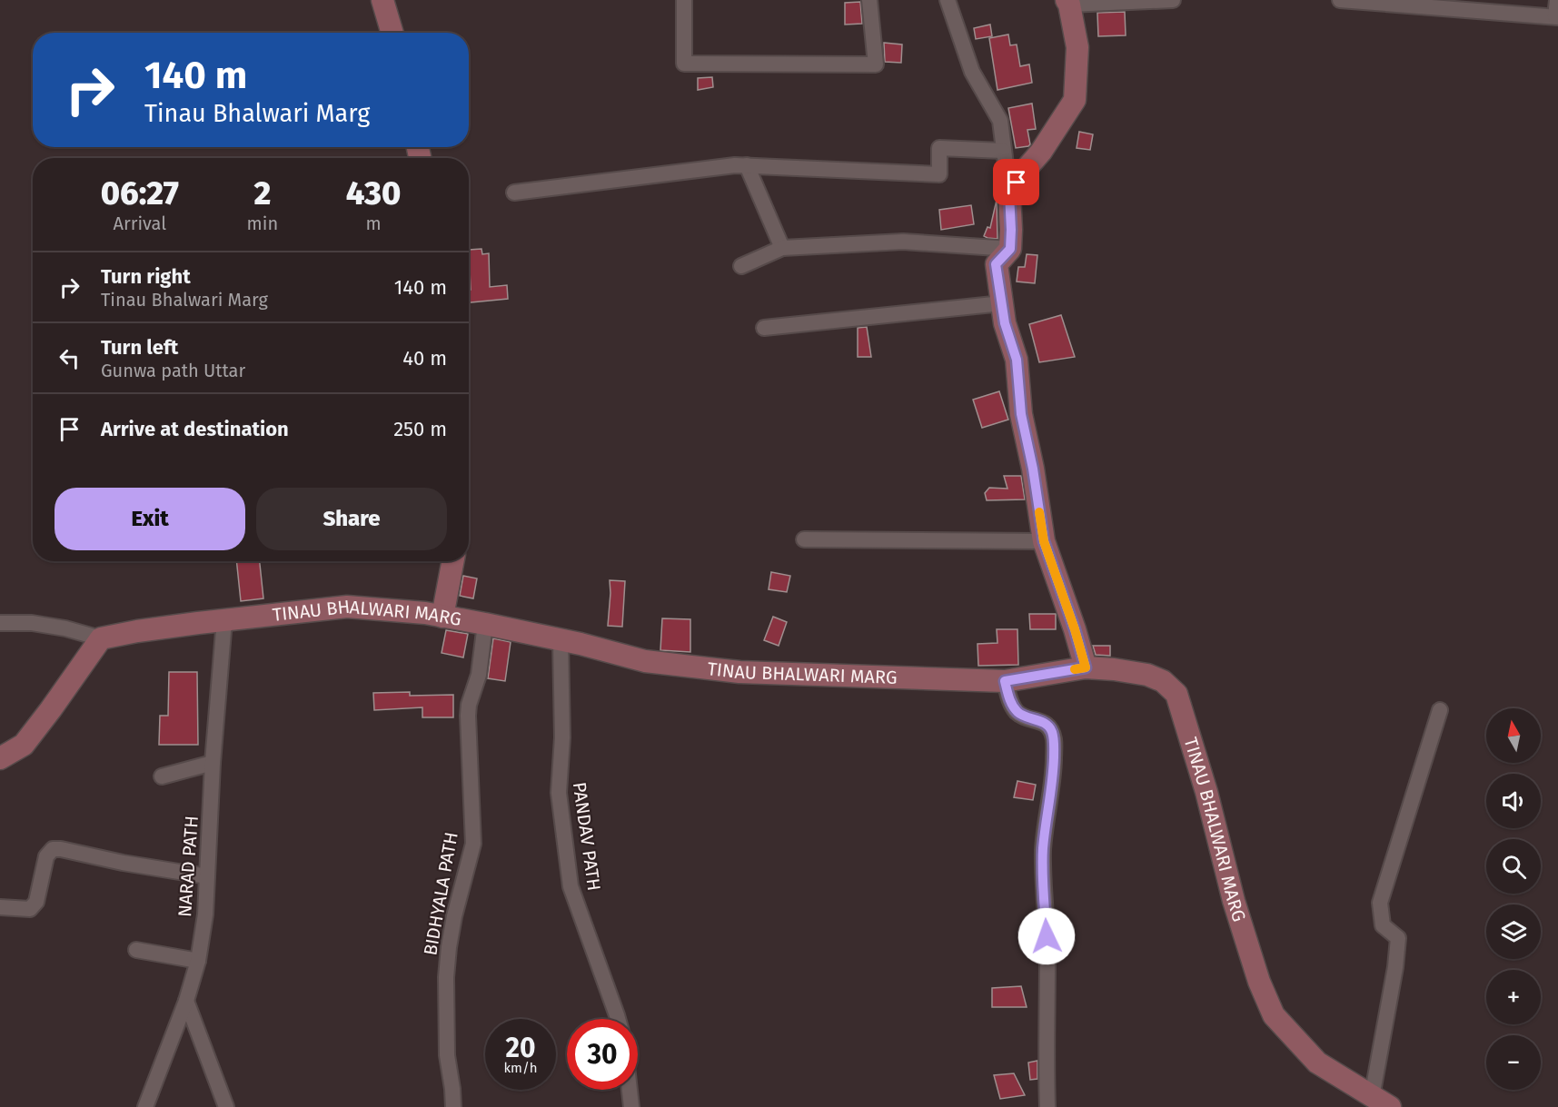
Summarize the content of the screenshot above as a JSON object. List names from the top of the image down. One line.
{"streets":{"street":["TINAU BHALWARI MARG","PANDAV PATH","NARAD PATH","BIDHYALA PATH"]},"crossings":[["TINAU BHALWARI MARG","PANDAV PATH"],["TINAU BHALWARI MARG","NARAD PATH"],["TINAU BHALWARI MARG","BIDHYALA PATH"]],"north":"top","page":{"turn":["140 m","Tinau Bhalwari Marg"],"eta":["06:27","Arrival","2","min","430","m"],"list":[{"name":"Turn right","note":"Tinau Bhalwari Marg","value":"140 m"},{"name":"Turn left","note":"Gunwa path Uttar","value":"40 m"},{"name":"Arrive at destination","value":"250 m"}],"buttons":["Exit","Share"],"map_buttons":["+","−"],"speed":"20 km/h","limit":"30"}}
